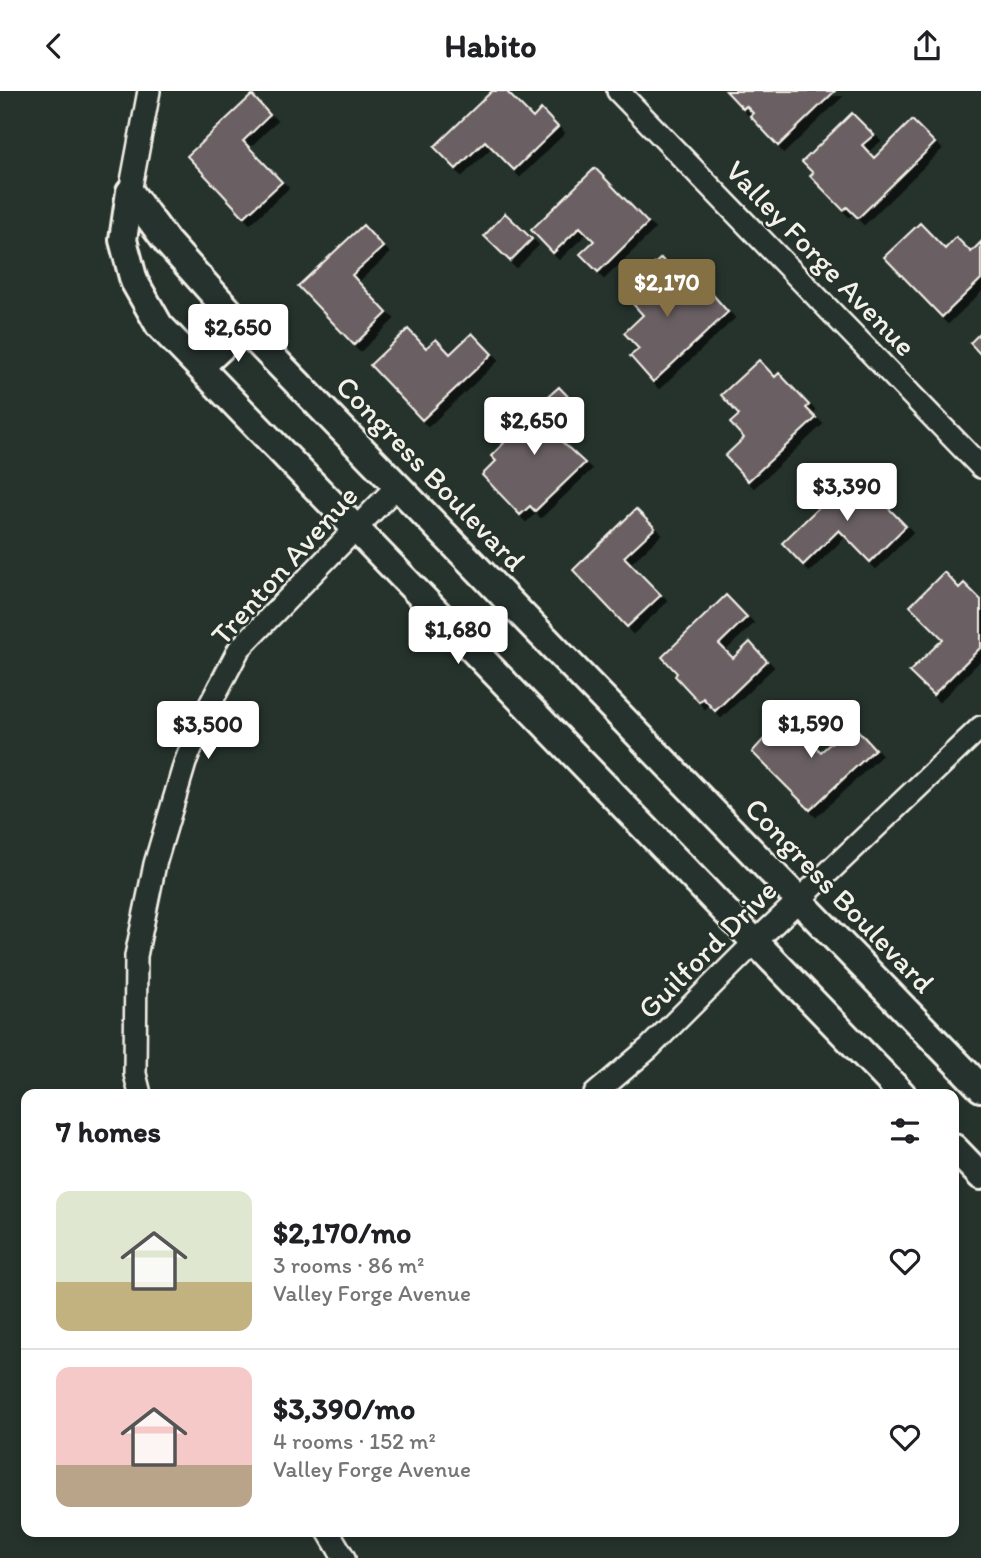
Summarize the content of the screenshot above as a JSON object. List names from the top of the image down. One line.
{"streets":{"street":["Valley Forge Avenue","Congress Boulevard","Trenton Avenue","Guilford Drive"]},"crossings":[["Congress Boulevard","Trenton Avenue"],["Congress Boulevard","Guilford Drive"]],"page":{"header":"Habito","price":["$2,170","$2,650","$2,650","$3,390","$1,680","$1,590","$3,500"],"heading":"7 homes","list":[{"name":"$2,170/mo","note":"3 rooms · 86 m² · Valley Forge Avenue"},{"name":"$3,390/mo","note":"4 rooms · 152 m² · Valley Forge Avenue"}]}}
